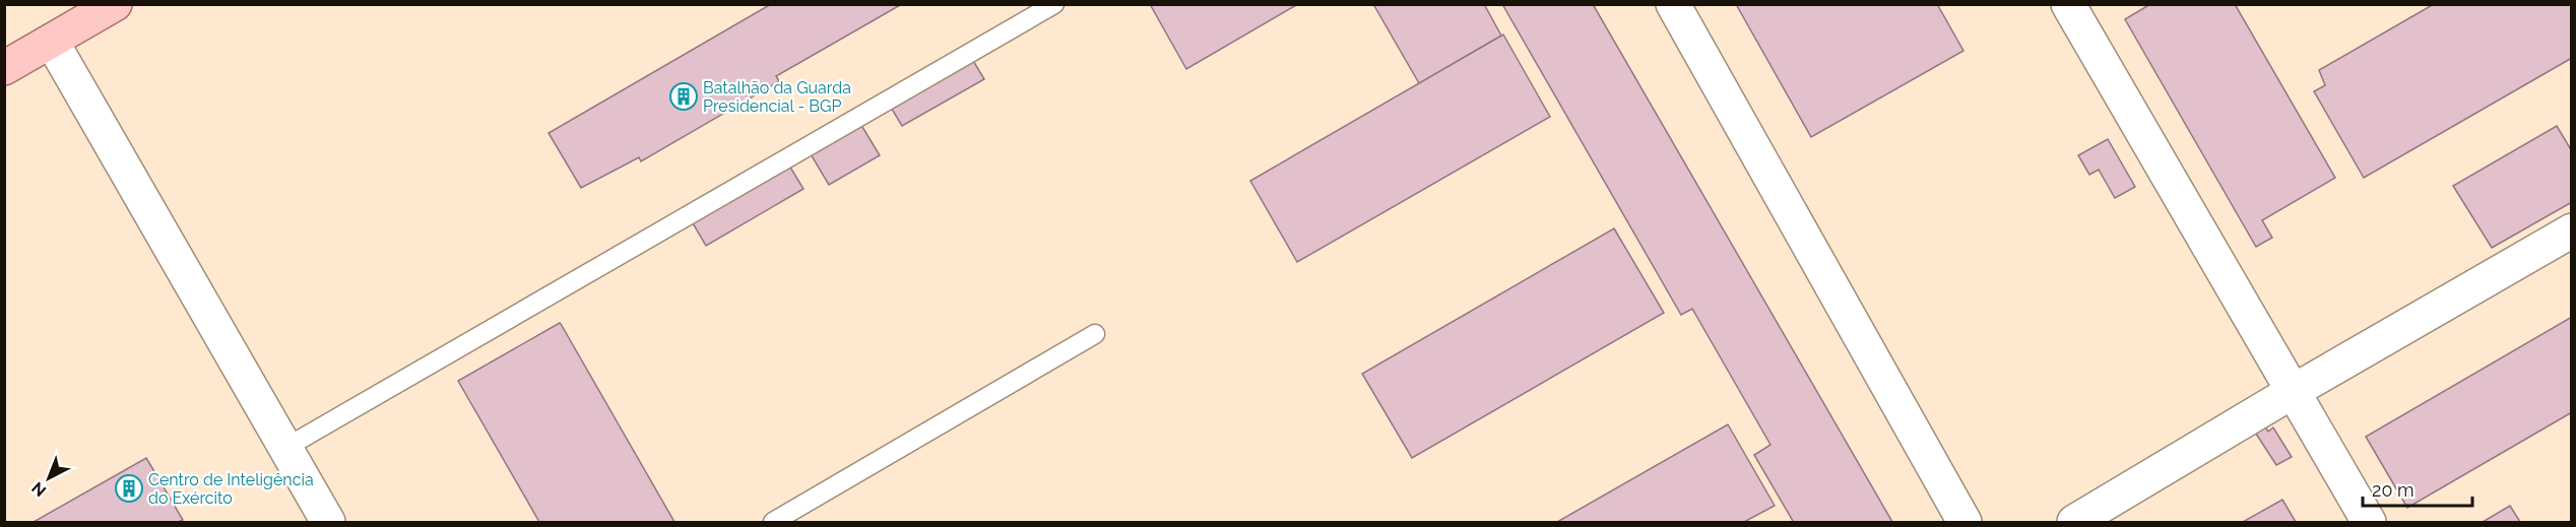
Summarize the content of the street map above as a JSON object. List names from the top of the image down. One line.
{"places":{"building":["Batalhão da Guarda Presidencial - BGP","Centro de Inteligência do Exército"]},"scale_bar":"20 m","north":"bottom left"}
